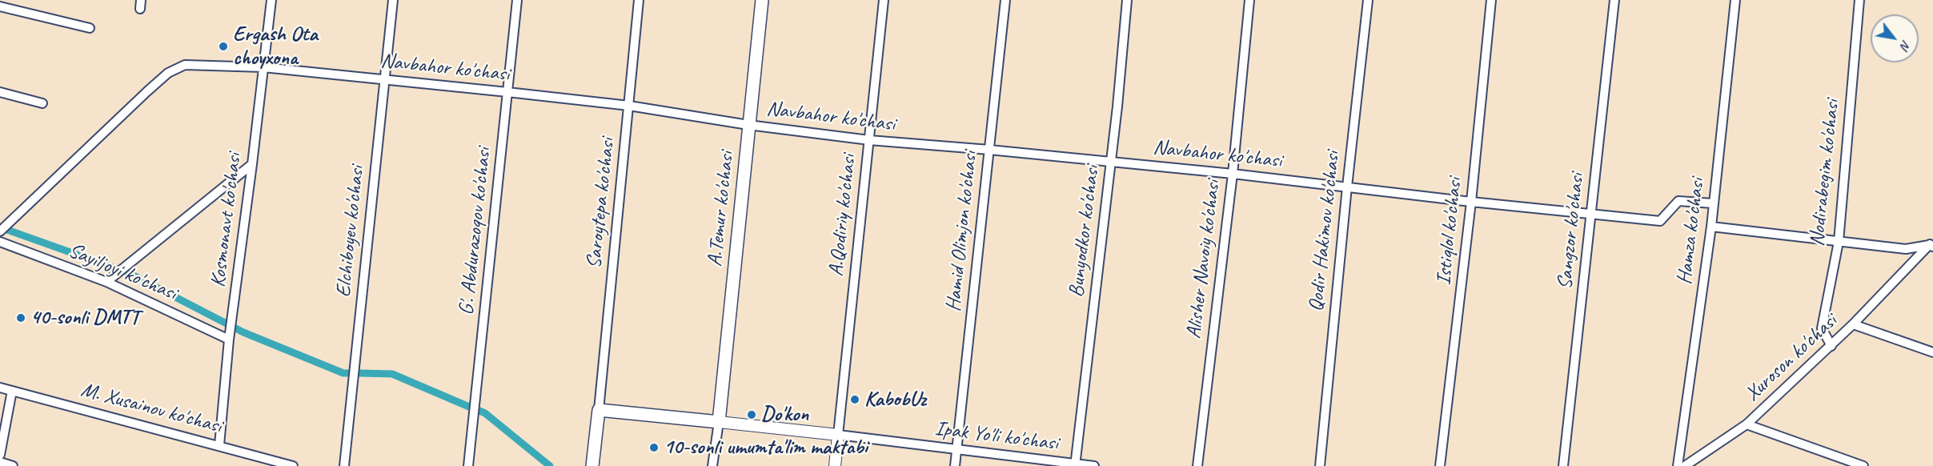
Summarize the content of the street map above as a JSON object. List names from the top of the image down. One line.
{"streets":{"main road":["A.Temur ko'chasi"],"street":["Navbahor ko'chasi","Nodirabegim ko'chasi","Saroytepa ko'chasi","A.Qodiriy ko'chasi","Kosmonavt ko'chasi","Elchiboyev ko'chasi","G'. Abdurazoqov ko'chasi","Hamid Olimjon ko'chasi","Bunyodkor ko'chasi","Qodir Hakimov ko'chasi","Istiqlol ko'chasi","Sangzor ko'chasi","Hamza ko'chasi","Alisher Navoiy ko'chasi","Sayiljoyi ko'chasi","Xuroson ko'chasi","M. Xusainov ko'chasi","Ipak Yo'li ko'chasi"]},"crossings":[["Navbahor ko'chasi","Saroytepa ko'chasi"],["Navbahor ko'chasi","A.Temur ko'chasi"],["Navbahor ko'chasi","A.Qodiriy ko'chasi"],["Navbahor ko'chasi","Kosmonavt ko'chasi"],["Navbahor ko'chasi","Elchiboyev ko'chasi"],["Navbahor ko'chasi","G'. Abdurazoqov ko'chasi"],["Navbahor ko'chasi","Hamid Olimjon ko'chasi"],["Navbahor ko'chasi","Bunyodkor ko'chasi"],["Navbahor ko'chasi","Qodir Hakimov ko'chasi"],["Navbahor ko'chasi","Istiqlol ko'chasi"],["Navbahor ko'chasi","Sangzor ko'chasi"],["Navbahor ko'chasi","Hamza ko'chasi"],["Navbahor ko'chasi","Alisher Navoiy ko'chasi"],["Nodirabegim ko'chasi","Xuroson ko'chasi"],["A.Qodiriy ko'chasi","Ipak Yo'li ko'chasi"],["Kosmonavt ko'chasi","Sayiljoyi ko'chasi"],["Kosmonavt ko'chasi","M. Xusainov ko'chasi"],["Hamid Olimjon ko'chasi","Ipak Yo'li ko'chasi"],["Bunyodkor ko'chasi","Ipak Yo'li ko'chasi"]],"places":["Ergash Ota choyxona","40-sonli DMTT","KabobUz","Do'kon","10-sonli umumta'lim maktabi"],"north":"bottom right"}
